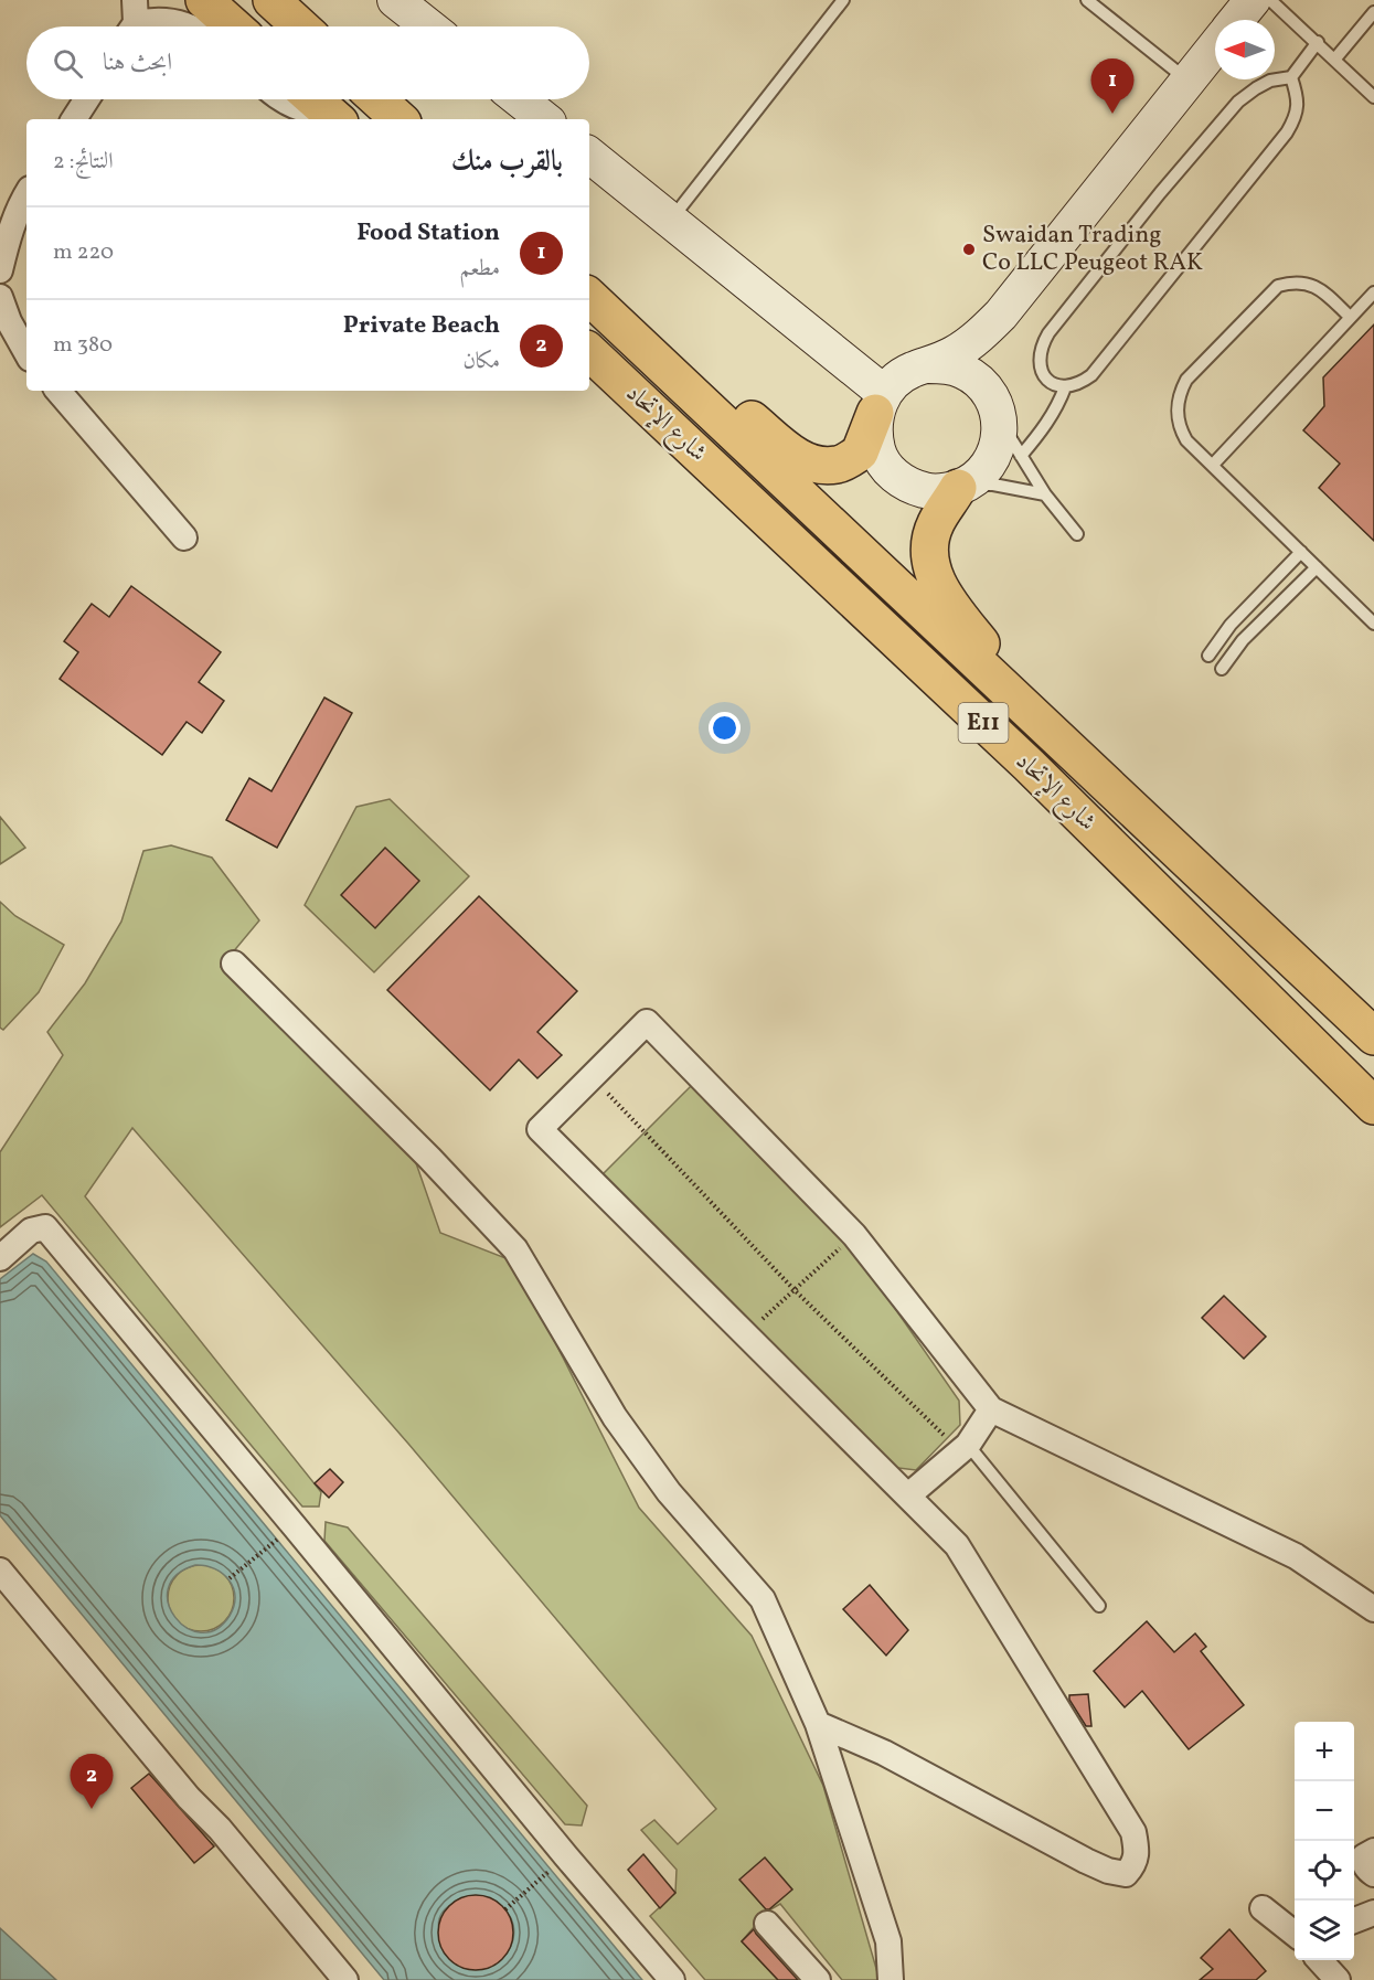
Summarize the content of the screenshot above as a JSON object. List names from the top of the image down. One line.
{"streets":{"highway":["شارع الإتحاد","E11"]},"places":["Swaidan Trading Co LLC Peugeot RAK"],"north":"left","page":{"search":"ابحث هنا","pins":["1","2"],"heading":["بالقرب منك","النتائج: 2"],"list":[{"mark":"1","name":"Food Station","note":"مطعم","value":"220 m"},{"mark":"2","name":"Private Beach","note":"مكان","value":"380 m"}],"map_buttons":["+","−"]}}
